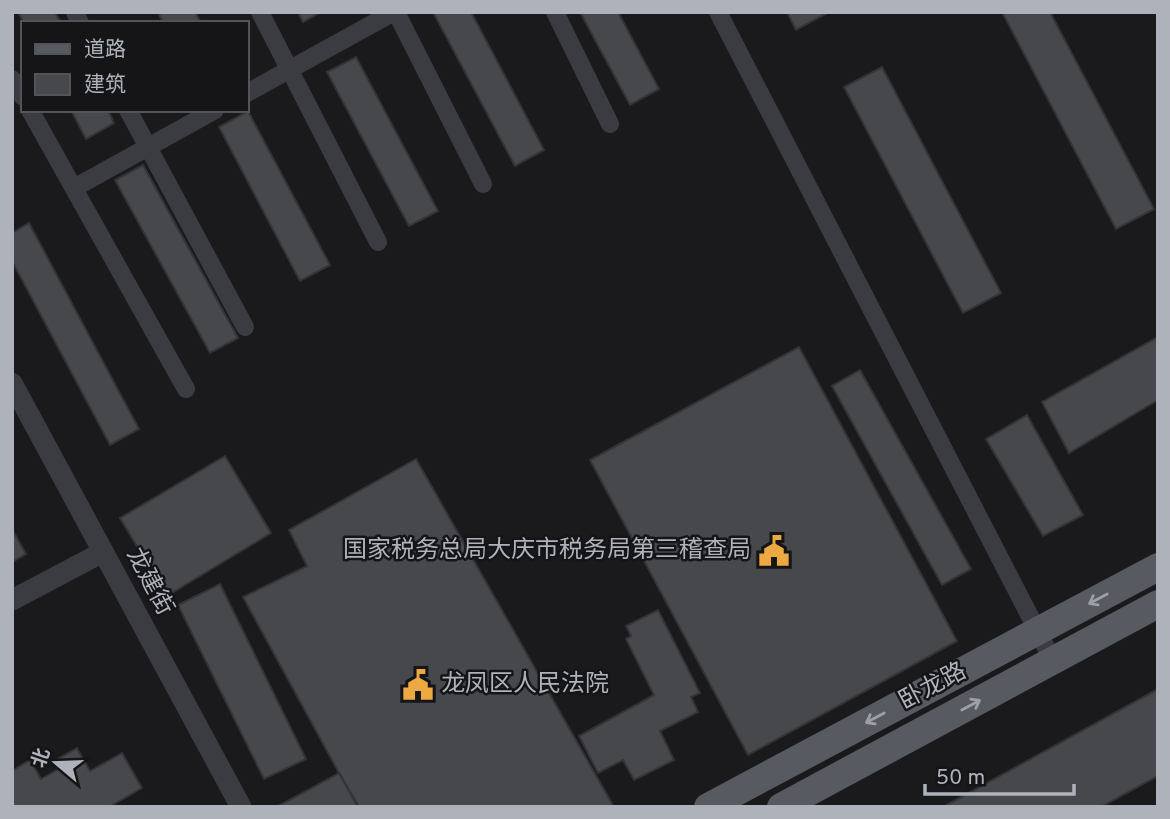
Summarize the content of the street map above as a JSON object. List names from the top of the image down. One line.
{"streets":{"main road":["卧龙路"],"street":["龙建街"]},"places":{"public building":["国家税务总局大庆市税务局第三稽查局","龙凤区人民法院"]},"legend":["道路","建筑"],"scale_bar":"50 m","north":"left"}
